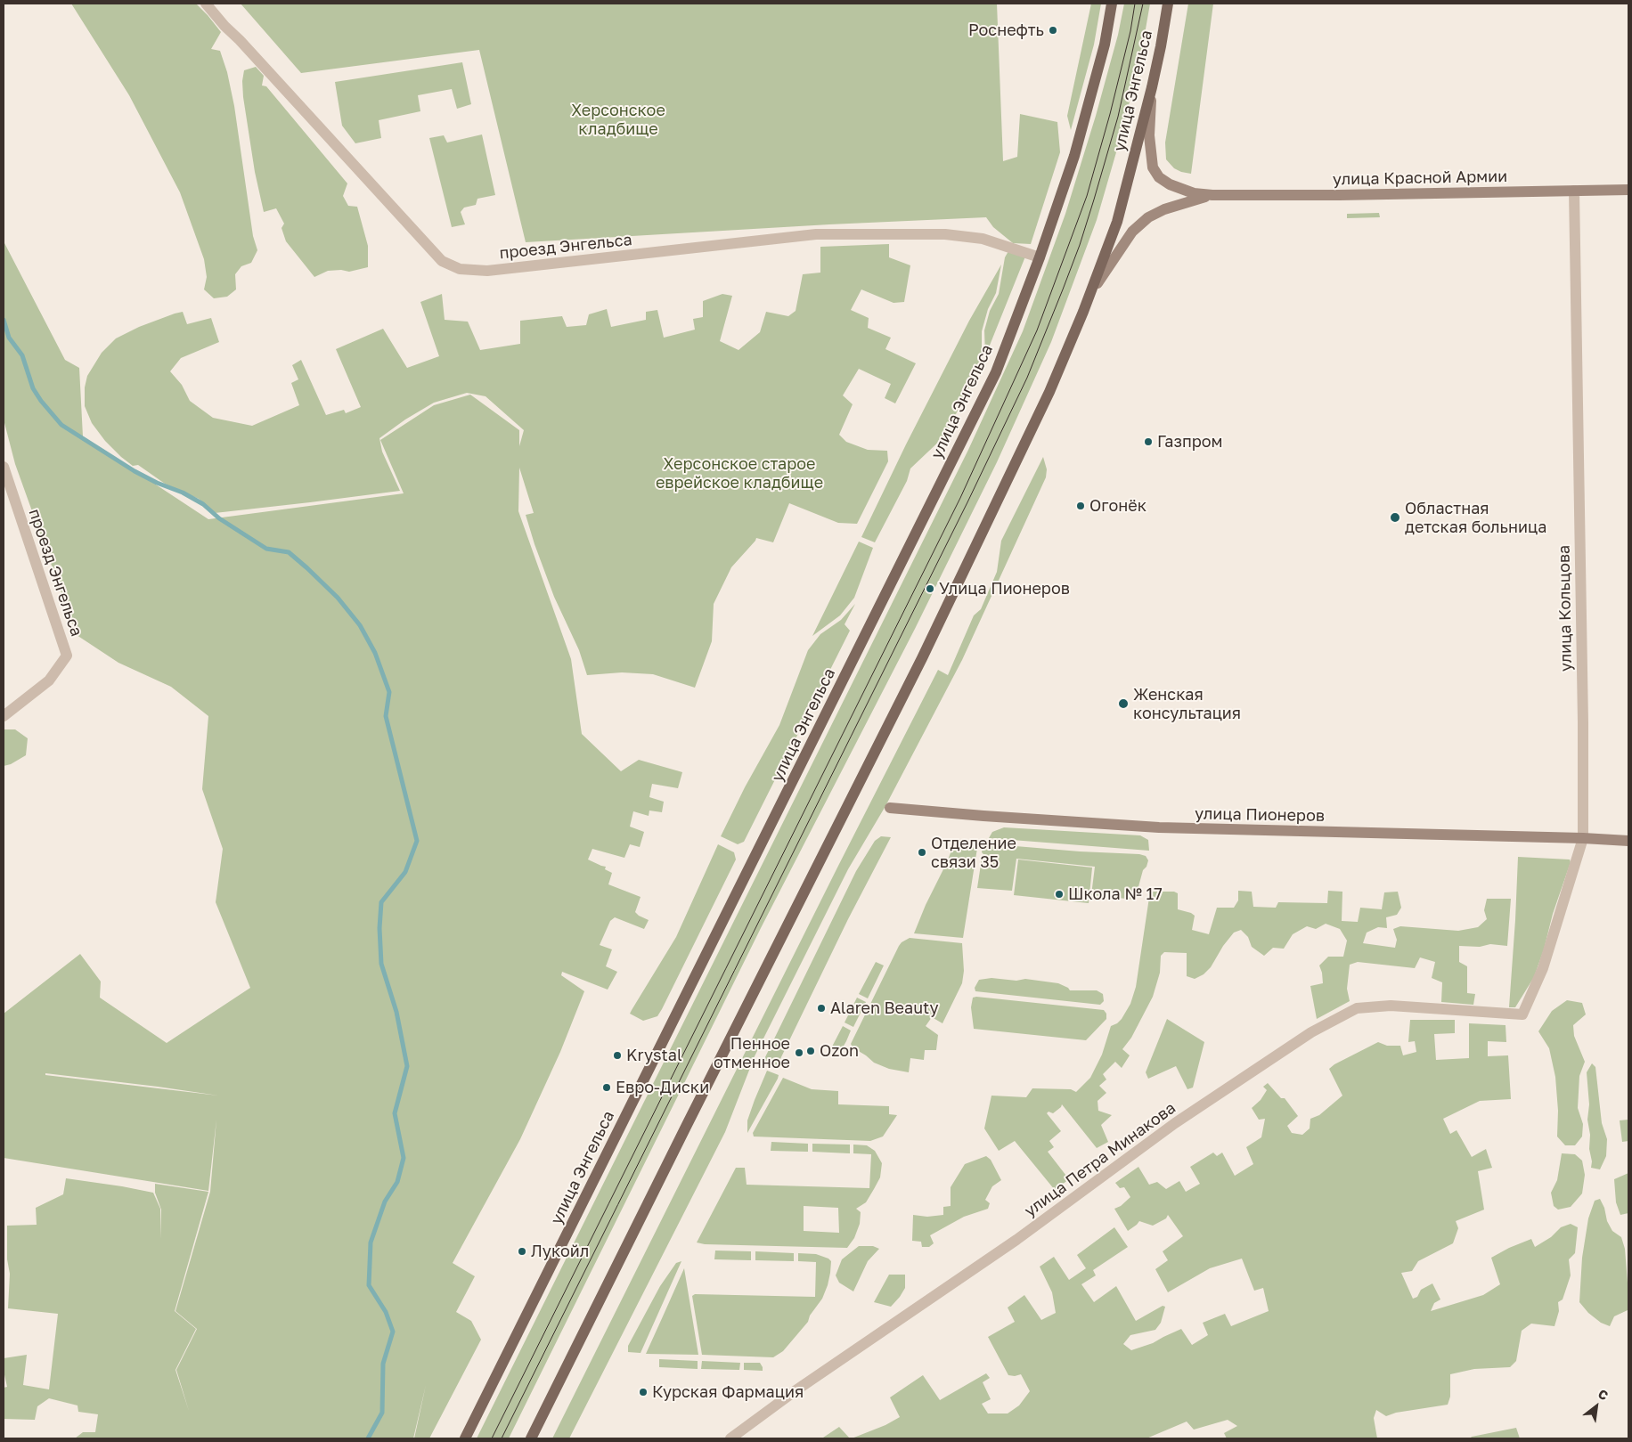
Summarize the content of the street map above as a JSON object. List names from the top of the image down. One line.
{"streets":{"main road":["улица Энгельса","улица Красной Армии","улица Пионеров"],"street":["проезд Энгельса","улица Кольцова","улица Петра Минакова"]},"crossings":[["улица Энгельса","проезд Энгельса"],["улица Красной Армии","улица Кольцова"],["улица Кольцова","улица Пионеров"],["улица Кольцова","улица Петра Минакова"]],"parks":["Херсонское кладбище","Херсонское старое еврейское кладбище"],"places":["Роснефть","Газпром","Огонёк","Областная детская больница","Улица Пионеров","Женская консультация","Отделение связи 35","Школа № 17","Alaren Beauty","Ozon","Пенное отменное","Krystal","Евро-Диски","Лукойл","Курская Фармация"],"north":"top right"}
